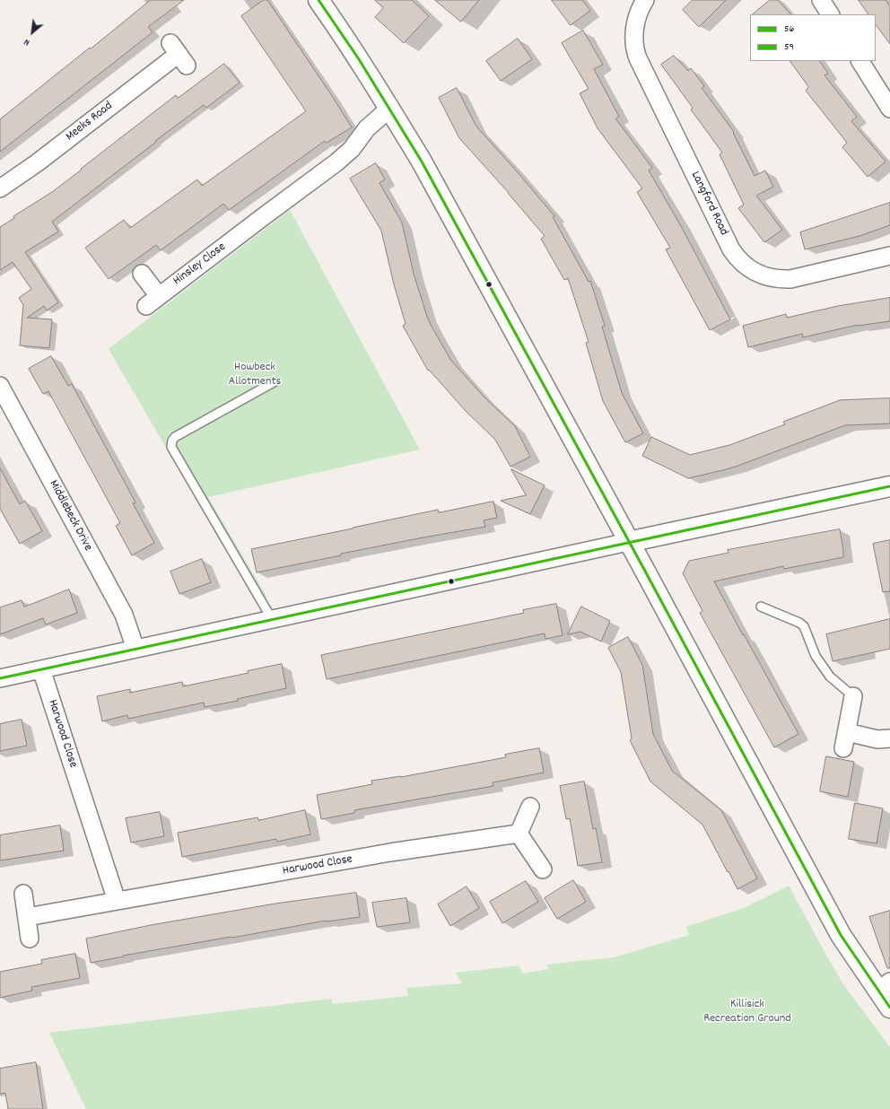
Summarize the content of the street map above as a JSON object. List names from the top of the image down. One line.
{"streets":{"street":["Meeks Road","Langford Road","Hinsley Close","Middlebeck Drive","Harwood Close"]},"parks":["Howbeck Allotments","Killisick Recreation Ground"],"lines":["transit line 56","transit line 59"],"legend":["56","59"],"north":"bottom left"}
